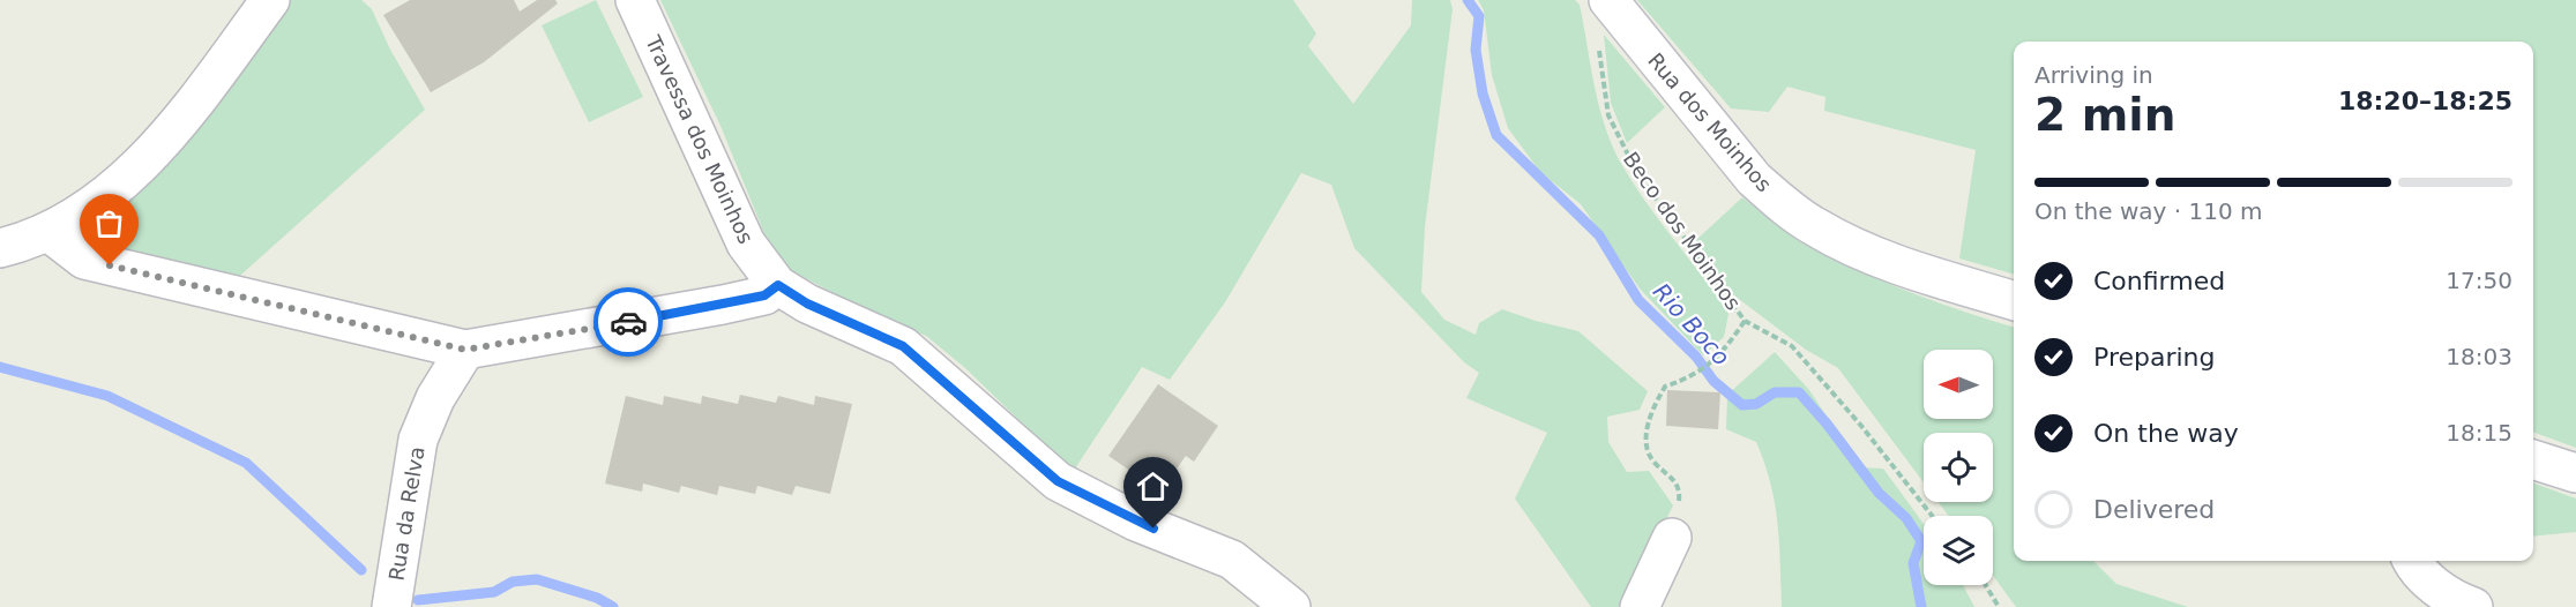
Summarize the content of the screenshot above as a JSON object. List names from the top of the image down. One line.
{"streets":{"street":["Rua dos Moinhos","Travessa dos Moinhos","Rua da Relva"],"path":["Beco dos Moinhos"]},"water":["Rio Boco"],"north":"left","page":{"heading":["2 min","Arriving in","18:20–18:25"],"bar":"On the way · 110 m","list":[["Confirmed","17:50"],["Preparing","18:03"],["On the way","18:15"],"Delivered"]}}
